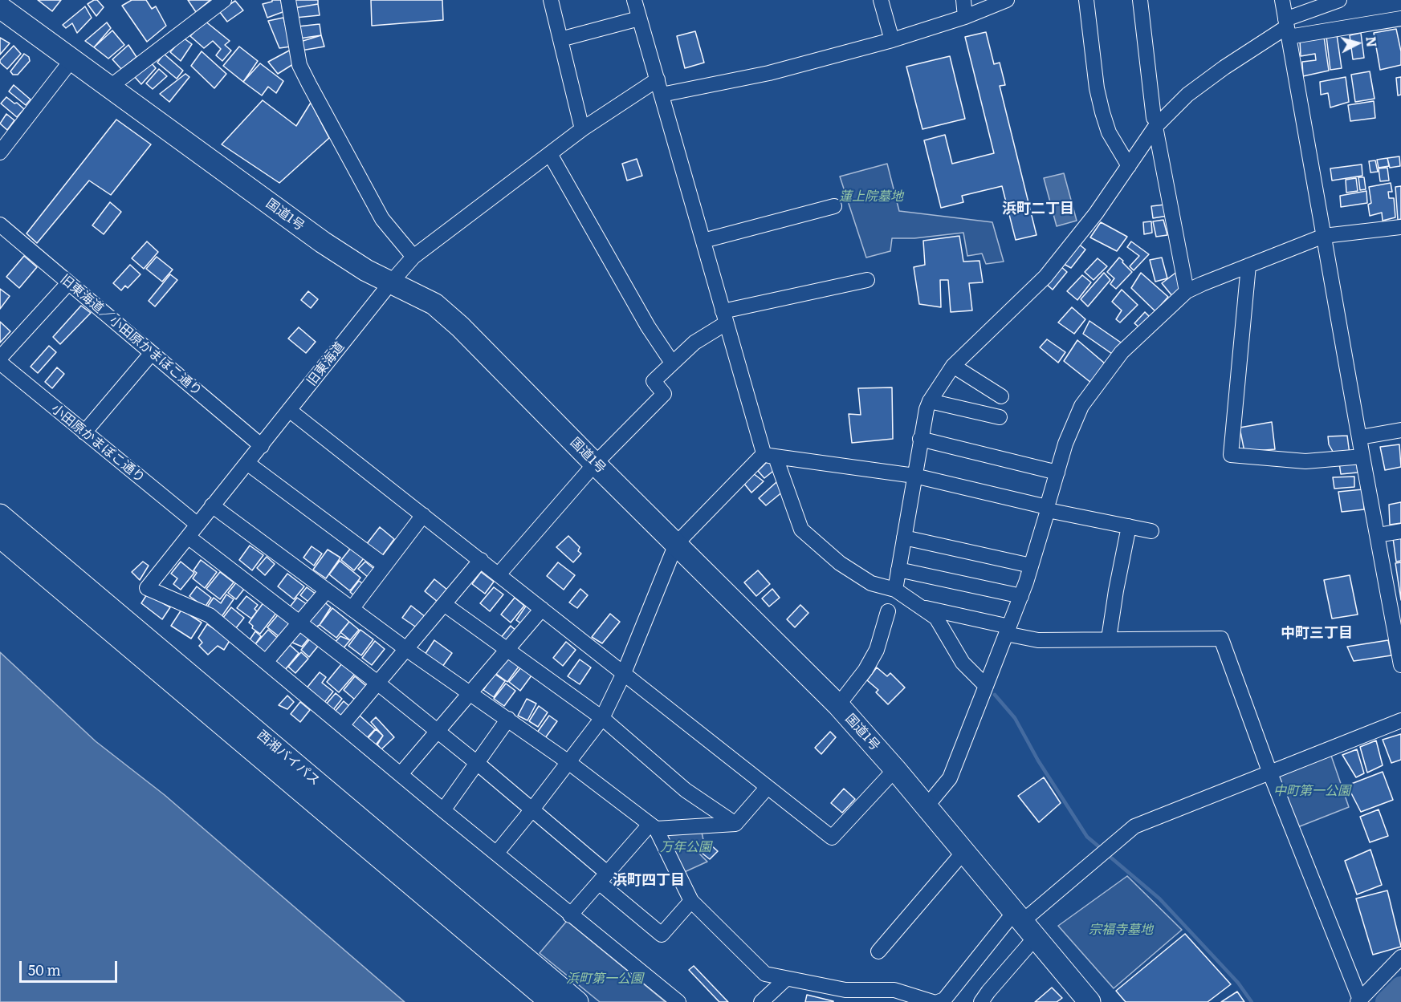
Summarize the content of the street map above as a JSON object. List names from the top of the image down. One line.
{"streets":{"highway":["国道1号","西湘バイパス"],"street":["旧東海道／小田原かまぼこ通り","旧東海道","小田原かまぼこ通り"]},"crossings":[["国道1号","旧東海道"],["旧東海道／小田原かまぼこ通り","旧東海道"],["旧東海道","小田原かまぼこ通り"]],"districts":["浜町二丁目","中町三丁目","浜町四丁目"],"parks":["蓮上院墓地","中町第一公園","万年公園","宗福寺墓地","浜町第一公園"],"scale_bar":"50 m","north":"right"}
